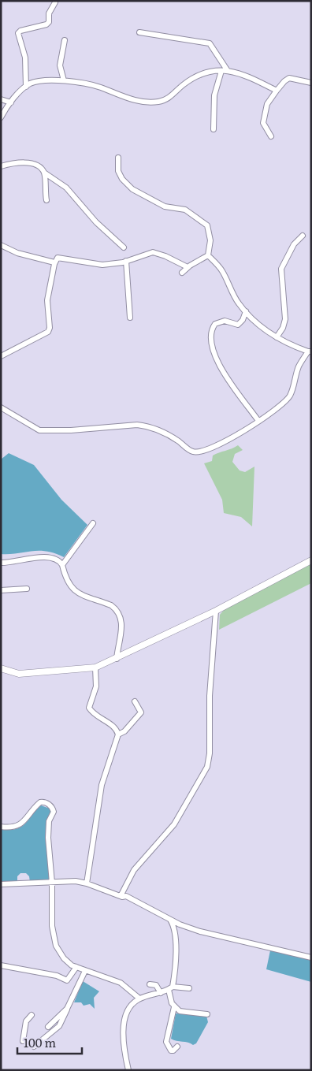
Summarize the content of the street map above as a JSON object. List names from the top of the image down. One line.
{"scale_bar":"100 m"}
